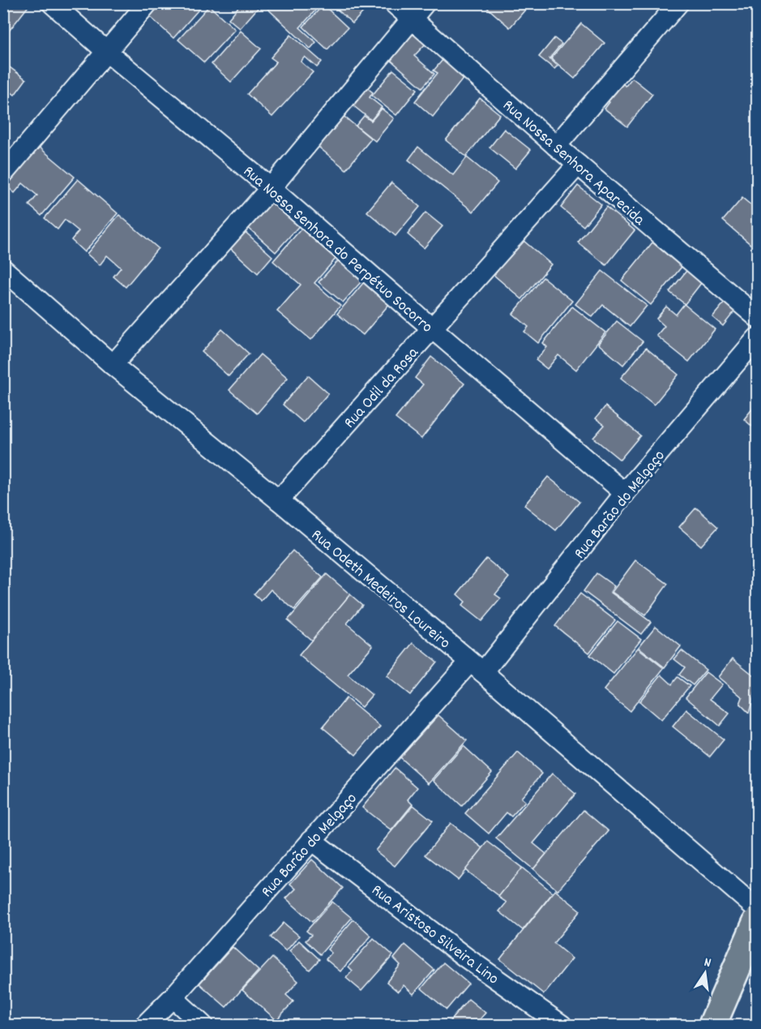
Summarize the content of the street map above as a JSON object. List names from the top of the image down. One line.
{"streets":{"street":["Rua Nossa Senhora Aparecida","Rua Nossa Senhora do Perpétuo Socorro","Rua Odil da Rosa","Rua Barão do Melgaço","Rua Odeth Medeiros Loureiro","Rua Aristoso Silveira Lino"]},"crossings":[["Rua Nossa Senhora Aparecida","Rua Odil da Rosa"],["Rua Nossa Senhora do Perpétuo Socorro","Rua Odil da Rosa"],["Rua Nossa Senhora do Perpétuo Socorro","Rua Barão do Melgaço"],["Rua Odil da Rosa","Rua Odeth Medeiros Loureiro"],["Rua Barão do Melgaço","Rua Odeth Medeiros Loureiro"],["Rua Barão do Melgaço","Rua Aristoso Silveira Lino"]],"north":"top"}
